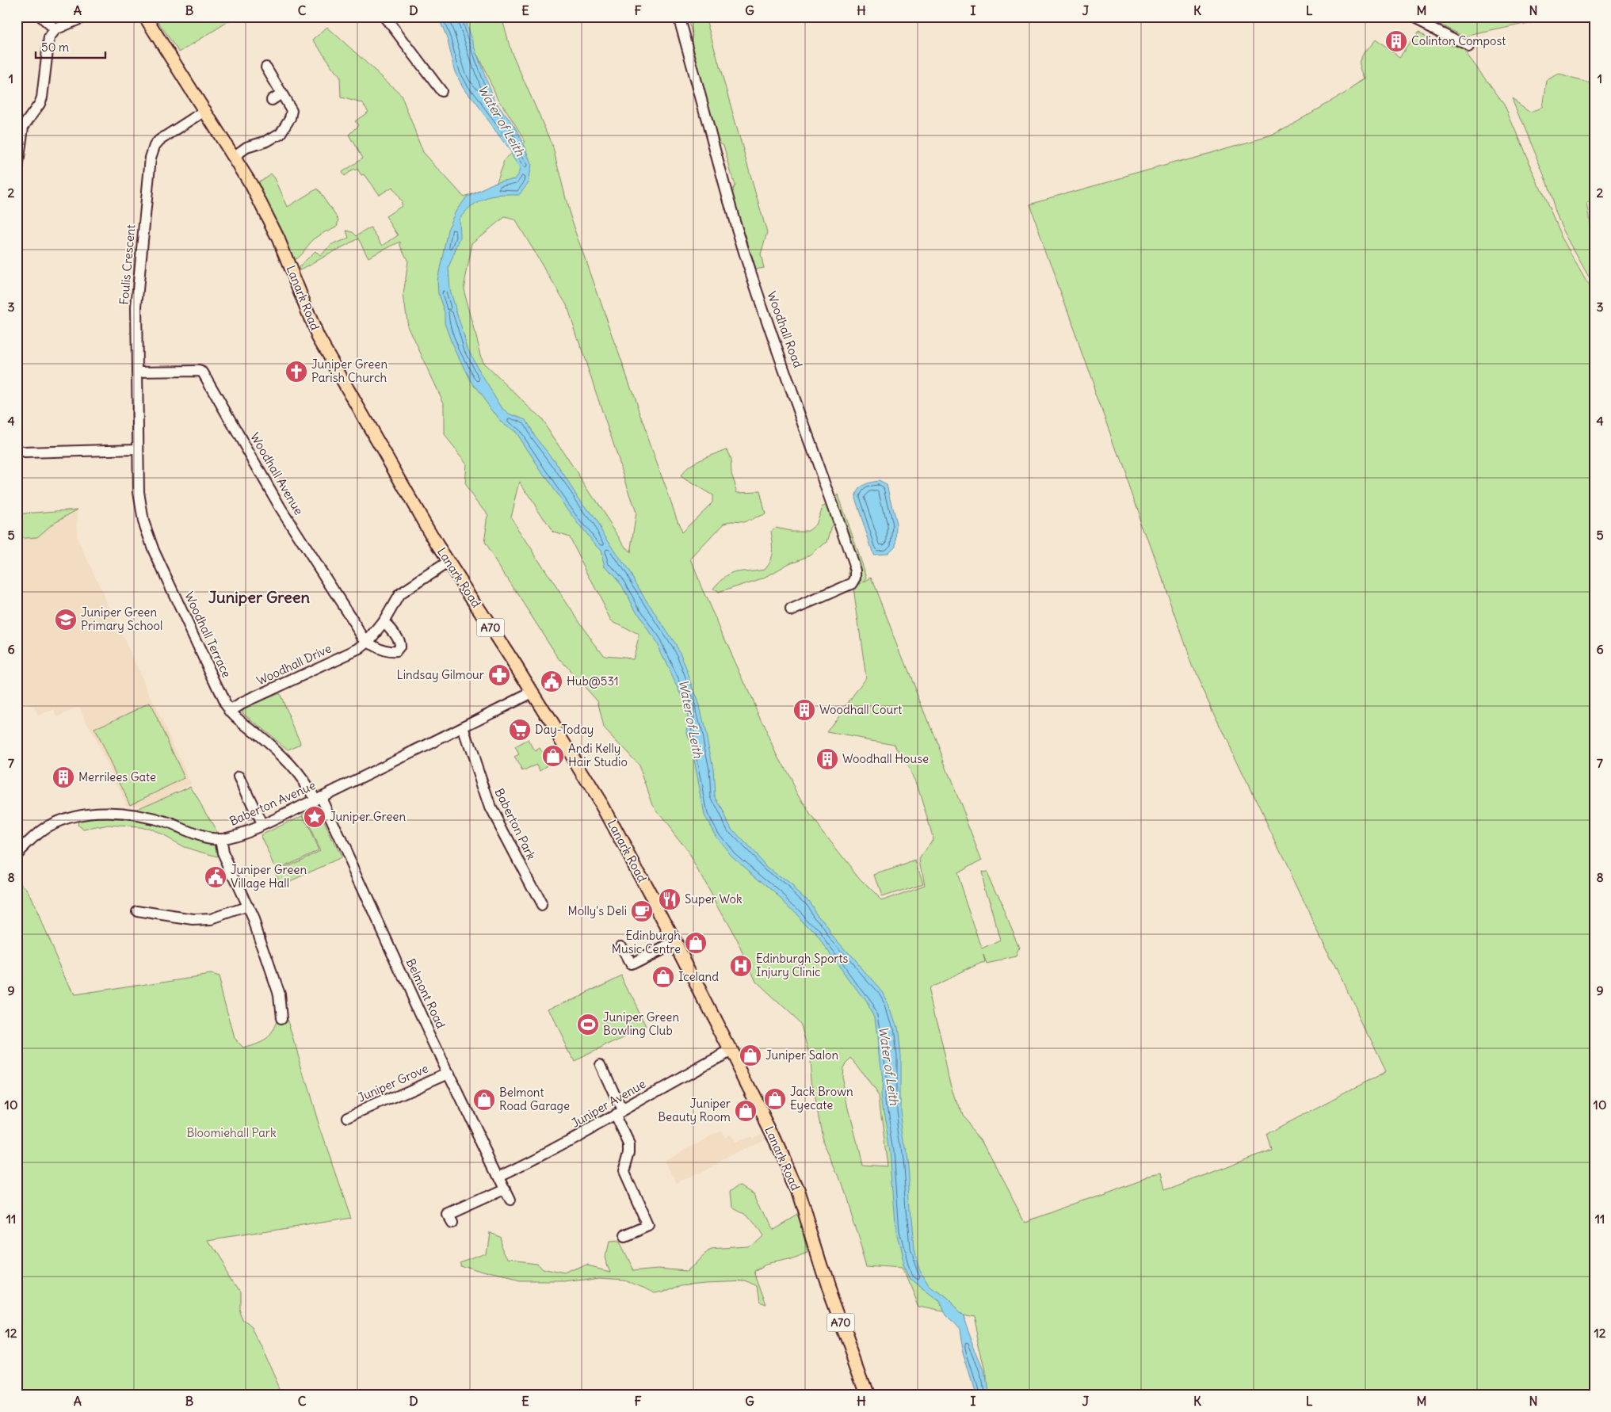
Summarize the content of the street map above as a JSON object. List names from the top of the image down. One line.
{"streets":{"main road":["Lanark Road","A70"],"street":["Foulis Crescent","Woodhall Road","Woodhall Avenue","Woodhall Terrace","Woodhall Drive","Baberton Avenue","Baberton Park","Belmont Road","Juniper Grove","Juniper Avenue"]},"crossings":[["Foulis Crescent","Lanark Road"],["Foulis Crescent","Woodhall Avenue"],["Foulis Crescent","Woodhall Terrace"],["Lanark Road","Woodhall Drive"],["Lanark Road","Baberton Avenue"],["Lanark Road","Juniper Avenue"],["Woodhall Avenue","Woodhall Drive"],["Woodhall Terrace","Woodhall Drive"],["Woodhall Terrace","Baberton Avenue"],["Woodhall Terrace","Belmont Road"],["Baberton Avenue","Baberton Park"],["Baberton Avenue","Belmont Road"],["Belmont Road","Juniper Grove"],["Belmont Road","Juniper Avenue"]],"districts":["Juniper Green"],"water":["Water of Leith"],"parks":["Bloomiehall Park"],"places":{"building":["Colinton Compost","Woodhall Court","Woodhall House","Merrilees Gate"],"church":["Juniper Green Parish Church"],"school or university":["Juniper Green Primary School"],"pharmacy":["Lindsay Gilmour"],"public building":["Hub@531","Juniper Green Village Hall"],"supermarket":["Day-Today"],"shop":["Andi Kelly Hair Studio","Edinburgh Music Centre","Iceland","Juniper Salon","Jack Brown Eyecate","Belmont Road Garage","Juniper Beauty Room"],"place":["Juniper Green"],"restaurant":["Super Wok"],"cafe":["Molly's Deli"],"hospital":["Edinburgh Sports Injury Clinic"],"sports":["Juniper Green Bowling Club"]},"scale_bar":"50 m","grid":{"columns":["A","B","C","D","E","F","G","H","I","J","K","L","M","N"],"rows":["1","2","3","4","5","6","7","8","9","10","11","12"]}}
